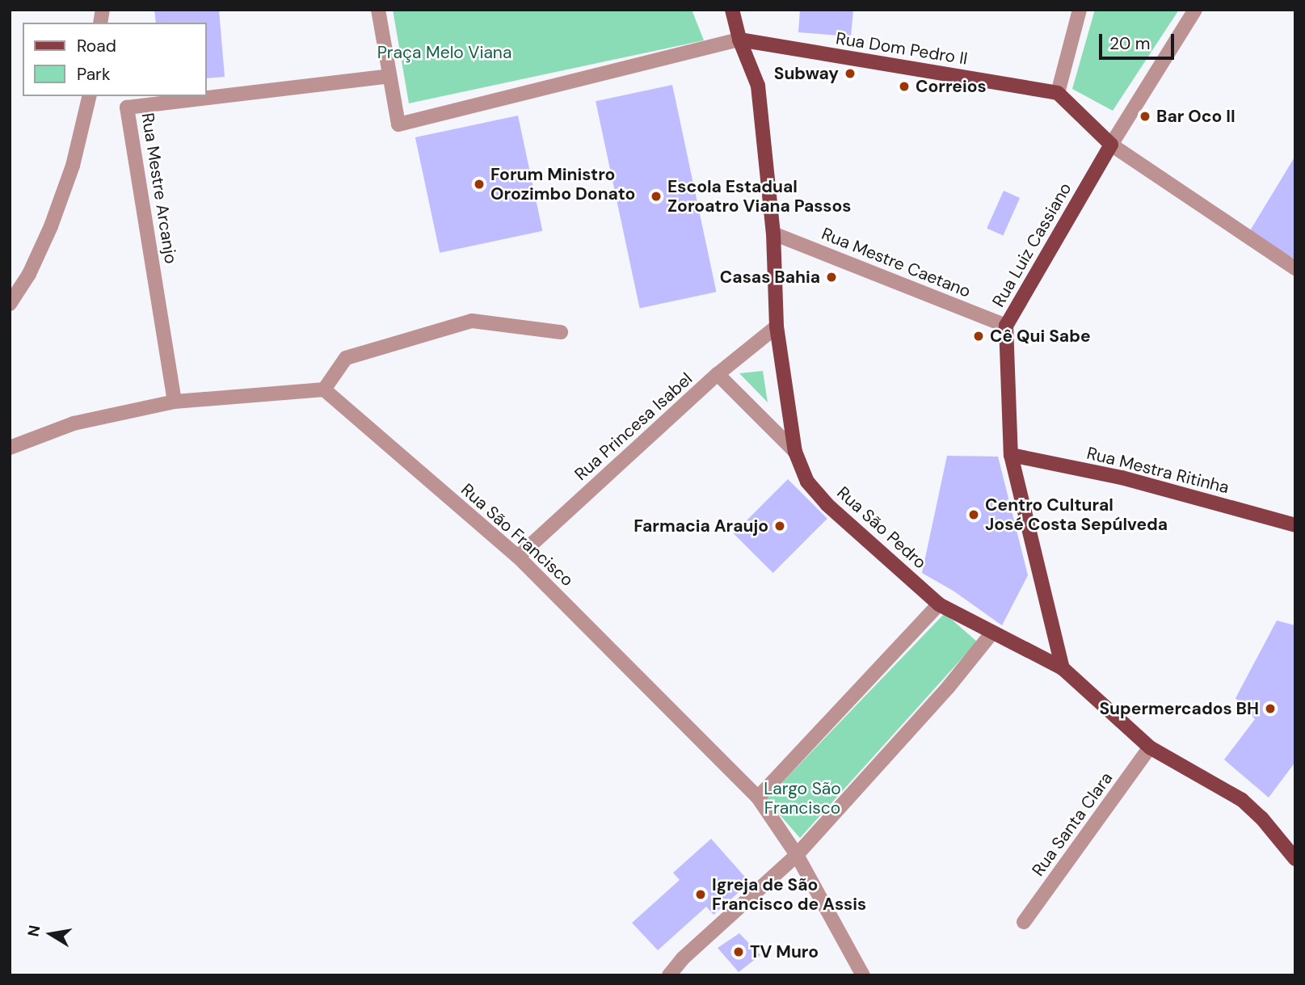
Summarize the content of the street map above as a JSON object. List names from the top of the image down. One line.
{"streets":{"main road":["Rua Dom Pedro II","Rua Luiz Cassiano","Rua Mestra Ritinha","Rua São Pedro"],"street":["Rua Mestre Arcanjo","Rua Mestre Caetano","Rua Princesa Isabel","Rua São Francisco","Rua Santa Clara"]},"crossings":[["Rua Dom Pedro II","Rua São Pedro"],["Rua Luiz Cassiano","Rua Mestre Caetano"],["Rua Luiz Cassiano","Rua Mestra Ritinha"],["Rua Luiz Cassiano","Rua São Pedro"],["Rua Mestre Caetano","Rua São Pedro"],["Rua Princesa Isabel","Rua São Pedro"],["Rua Princesa Isabel","Rua São Francisco"],["Rua São Pedro","Rua Santa Clara"]],"parks":["Praça Melo Viana","Largo São Francisco"],"places":["Subway","Correios","Bar Oco II","Forum Ministro Orozimbo Donato","Escola Estadual Zoroatro Viana Passos","Casas Bahia","Cê Qui Sabe","Centro Cultural José Costa Sepúlveda","Farmacia Araujo","Supermercados BH","Igreja de São Francisco de Assis","TV Muro"],"legend":["Road","Park"],"scale_bar":"20 m","north":"left"}
